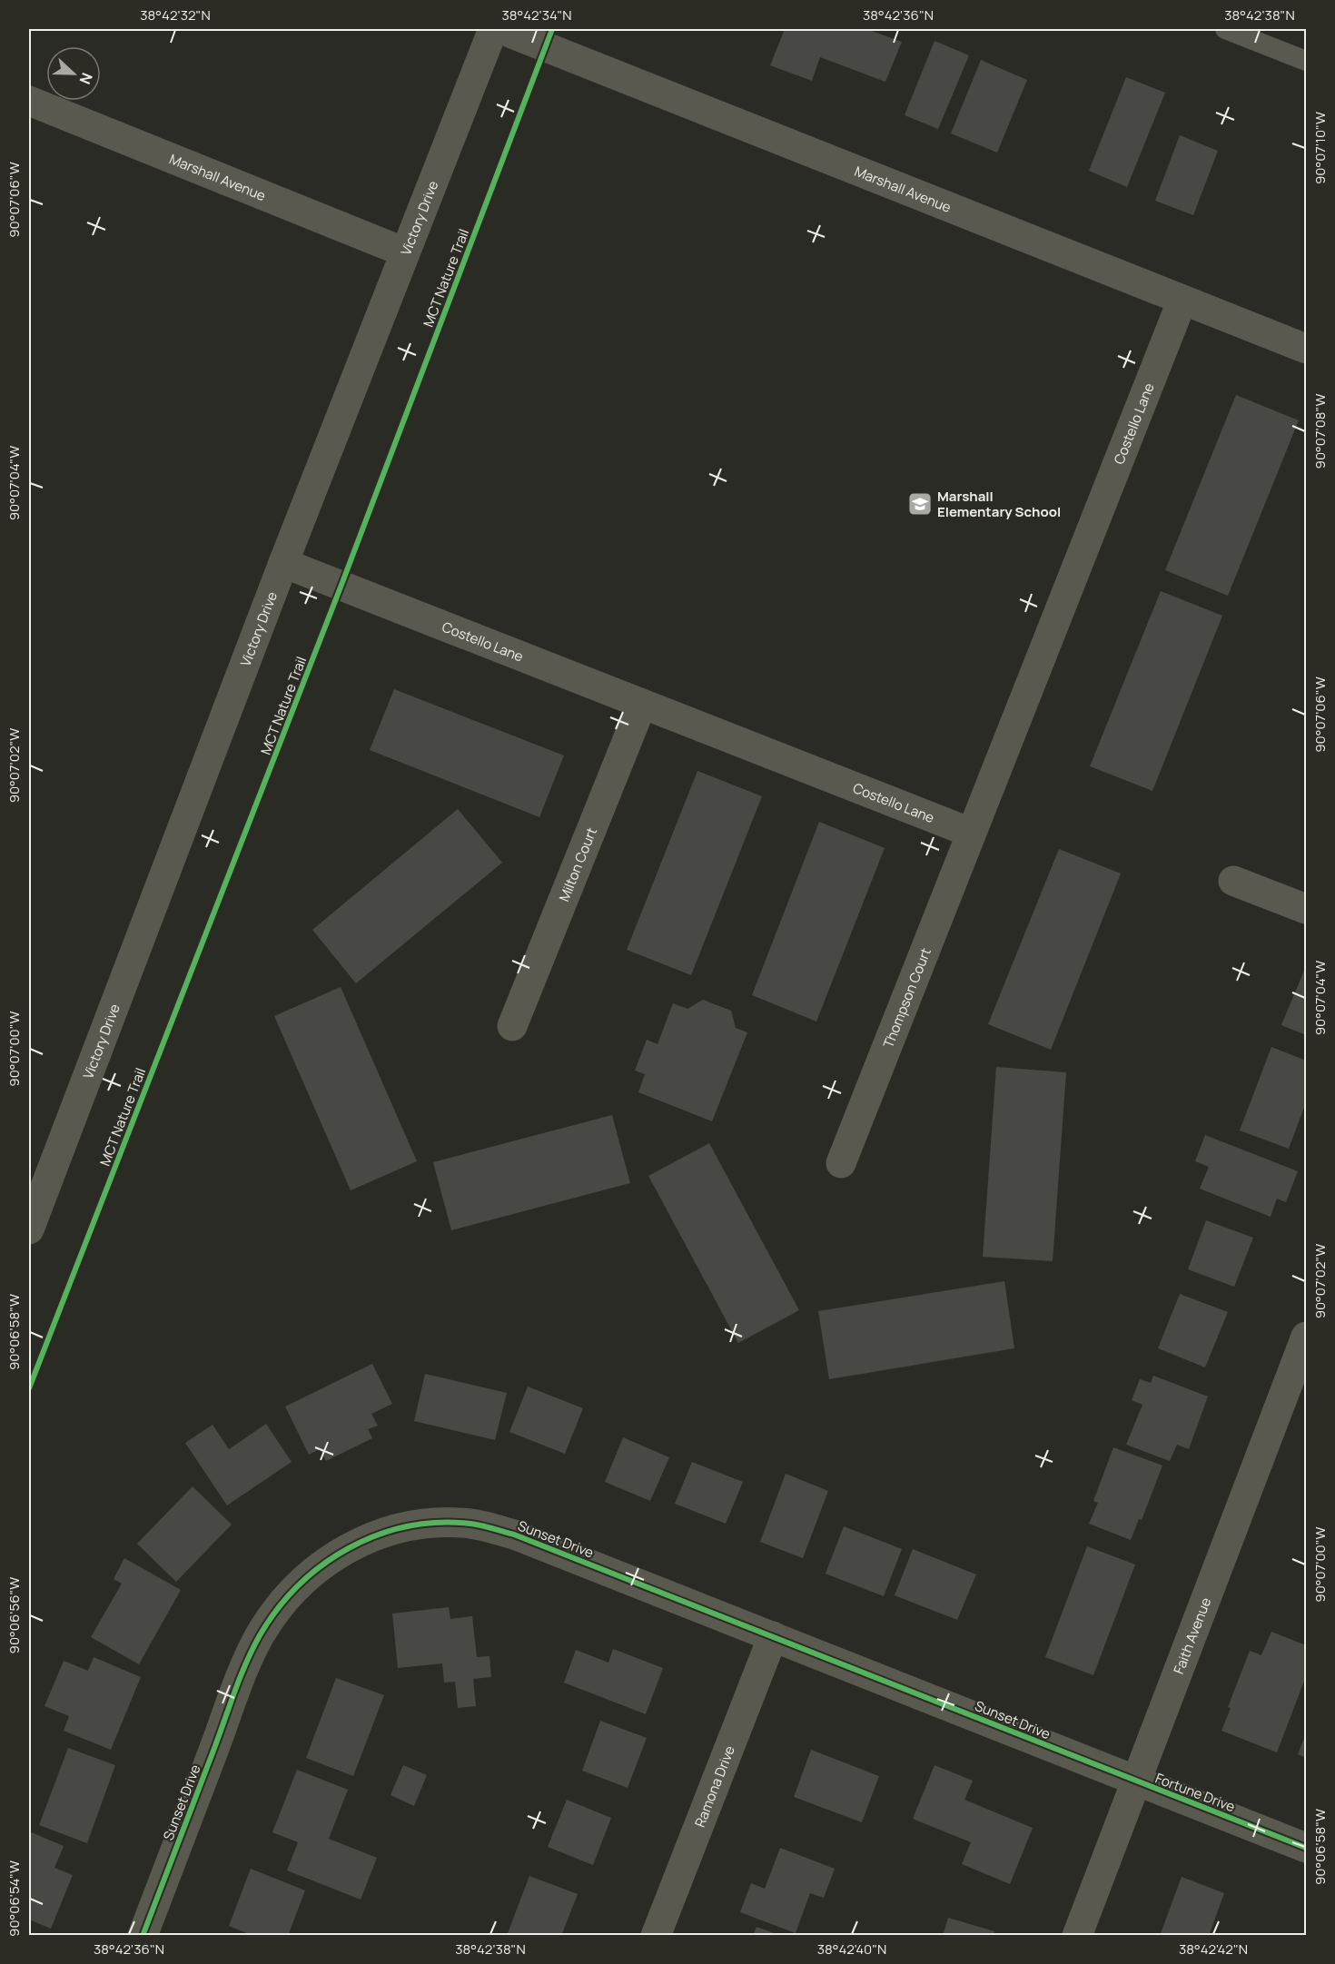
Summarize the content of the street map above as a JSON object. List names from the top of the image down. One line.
{"streets":{"street":["Marshall Avenue","Victory Drive","Costello Lane","Milton Court","Thompson Court","Sunset Drive","Faith Avenue","Ramona Drive","Fortune Drive"],"cycle path":["MCT Nature Trail"]},"crossings":[["Marshall Avenue","Victory Drive"],["Marshall Avenue","Costello Lane"],["Victory Drive","Costello Lane"],["Costello Lane","Milton Court"],["Costello Lane","Thompson Court"],["Sunset Drive","Faith Avenue"],["Sunset Drive","Ramona Drive"],["Sunset Drive","Fortune Drive"],["Faith Avenue","Fortune Drive"]],"places":{"school or university":["Marshall Elementary School"]},"north":"right","coordinates":["38°42'32\"N","38°42'34\"N","38°42'36\"N","38°42'38\"N","90°07'10\"W","90°07'06\"W","90°07'08\"W","90°07'04\"W","90°07'02\"W","90°07'00\"W","90°06'58\"W","90°06'56\"W","90°06'54\"W","38°42'40\"N","38°42'42\"N"]}
